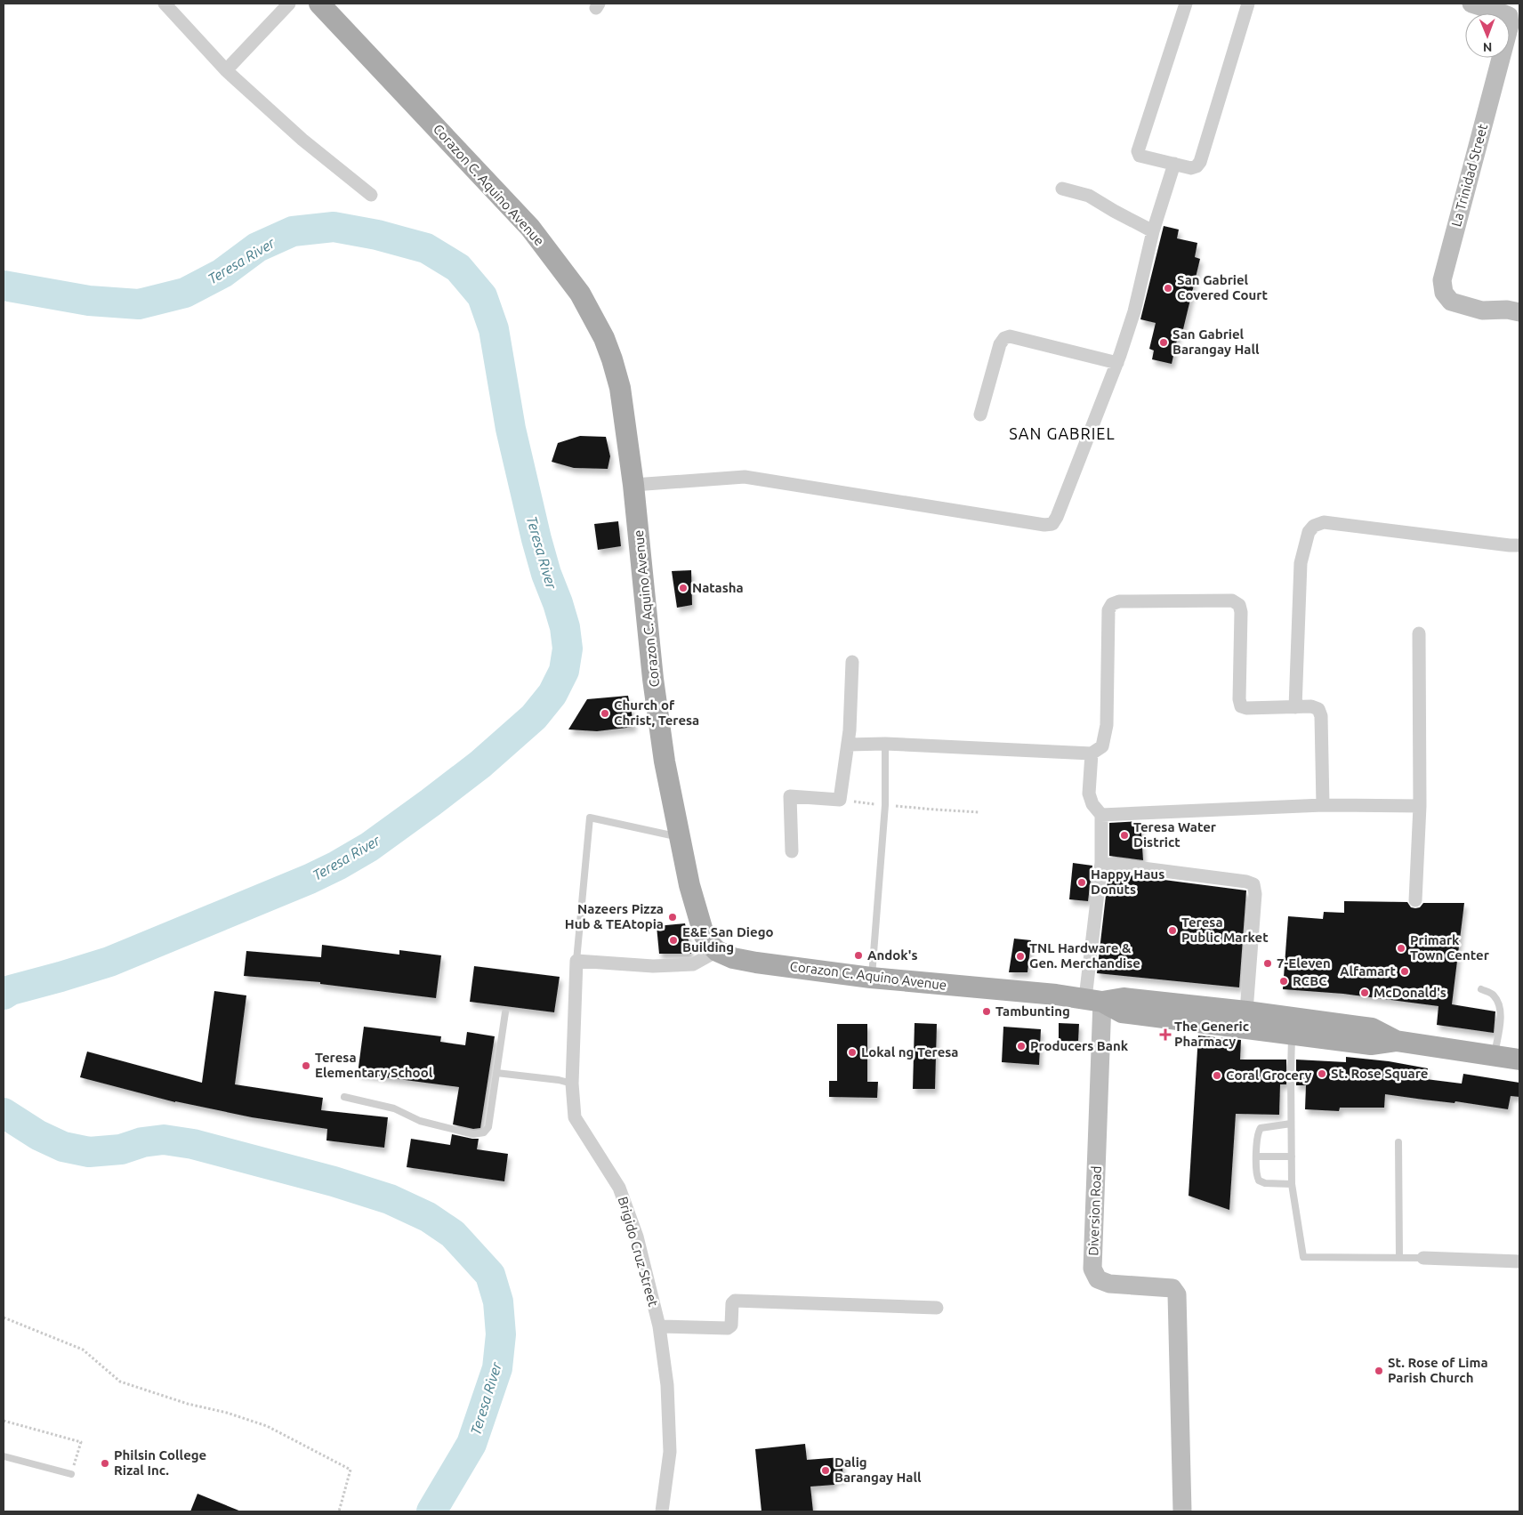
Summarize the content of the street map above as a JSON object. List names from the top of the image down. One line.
{"streets":{"main road":["Corazon C. Aquino Avenue"],"street":["La Trinidad Street","Diversion Road","Brigido Cruz Street"]},"crossings":[["Corazon C. Aquino Avenue","Diversion Road"]],"districts":["SAN GABRIEL"],"water":["Teresa River"],"places":{"other":["San Gabriel Covered Court","San Gabriel Barangay Hall","Natasha","Church of Christ, Teresa","Teresa Water District","Happy Haus Donuts","Nazeers Pizza Hub & TEAtopia","Teresa Public Market","E&E San Diego Building","Primark Town Center","Andok's","TNL Hardware & Gen. Merchandise","7-Eleven","Alfamart","RCBC","McDonald's","Tambunting","Producers Bank","Lokal ng Teresa","Teresa Elementary School","St. Rose Square","Coral Grocery","St. Rose of Lima Parish Church","Philsin College Rizal Inc.","Dalig Barangay Hall"],"health":["The Generic Pharmacy"]},"north":"bottom"}
